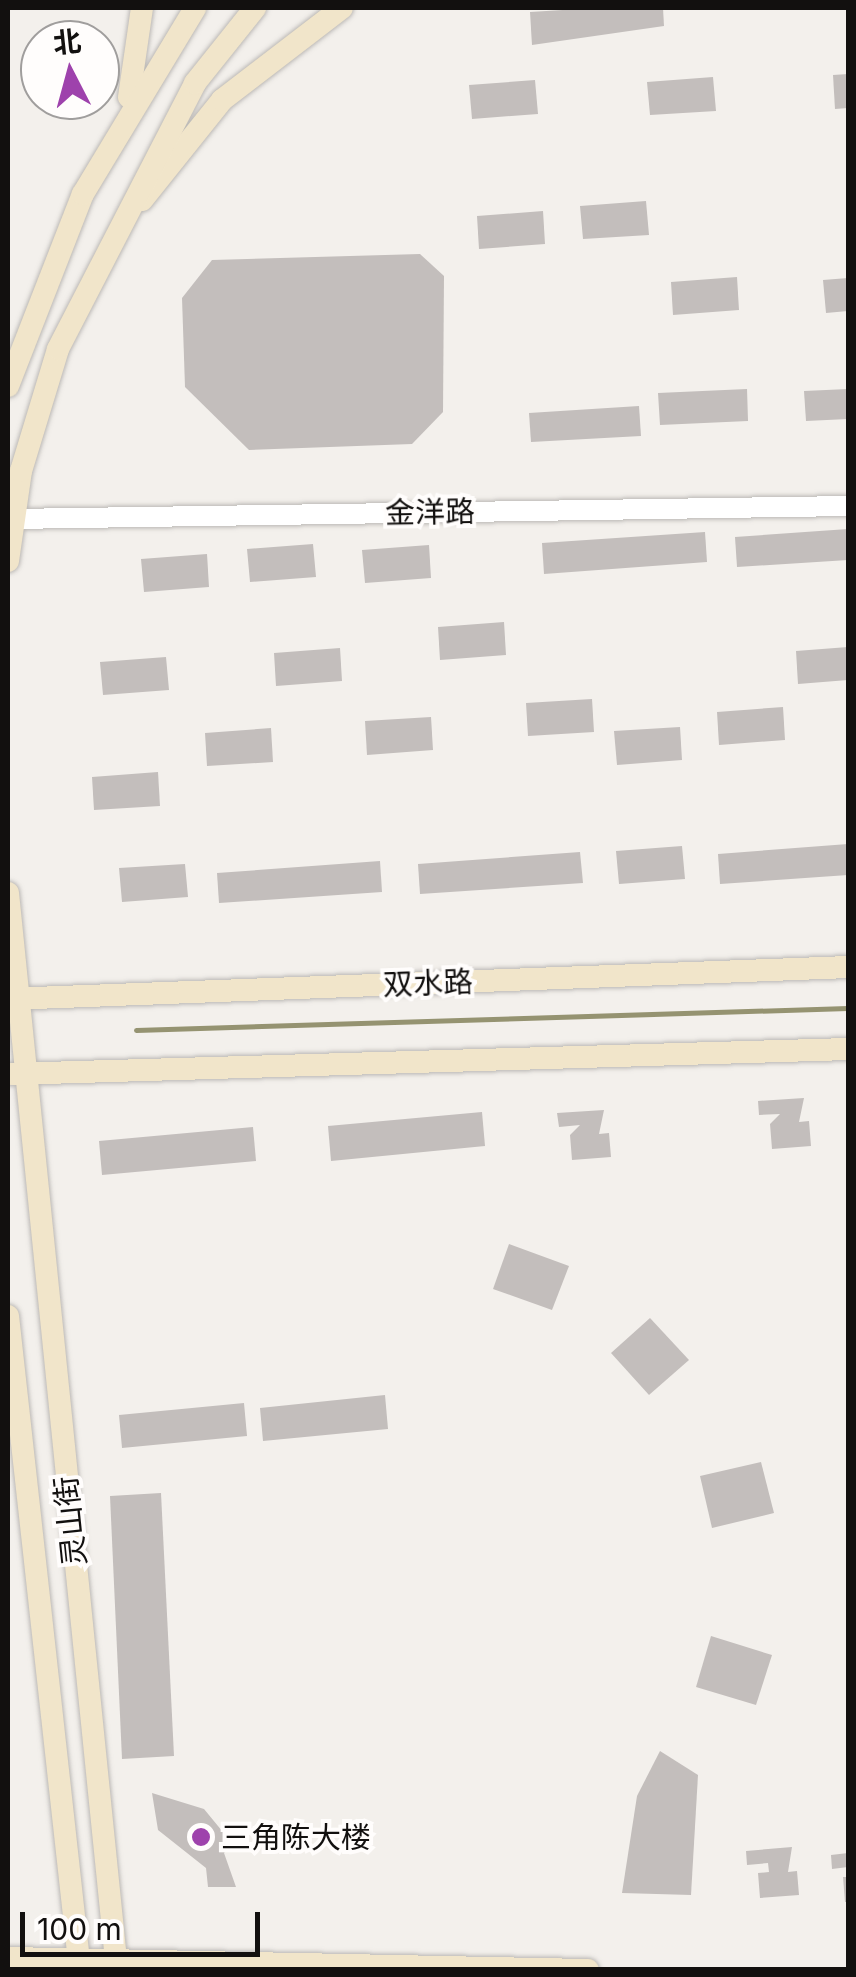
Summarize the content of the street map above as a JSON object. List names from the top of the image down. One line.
{"streets":{"main road":["双水路","灵山街"],"street":["金洋路"]},"crossings":[["双水路","灵山街"]],"places":["三角陈大楼"],"scale_bar":"100 m","north":"top"}
